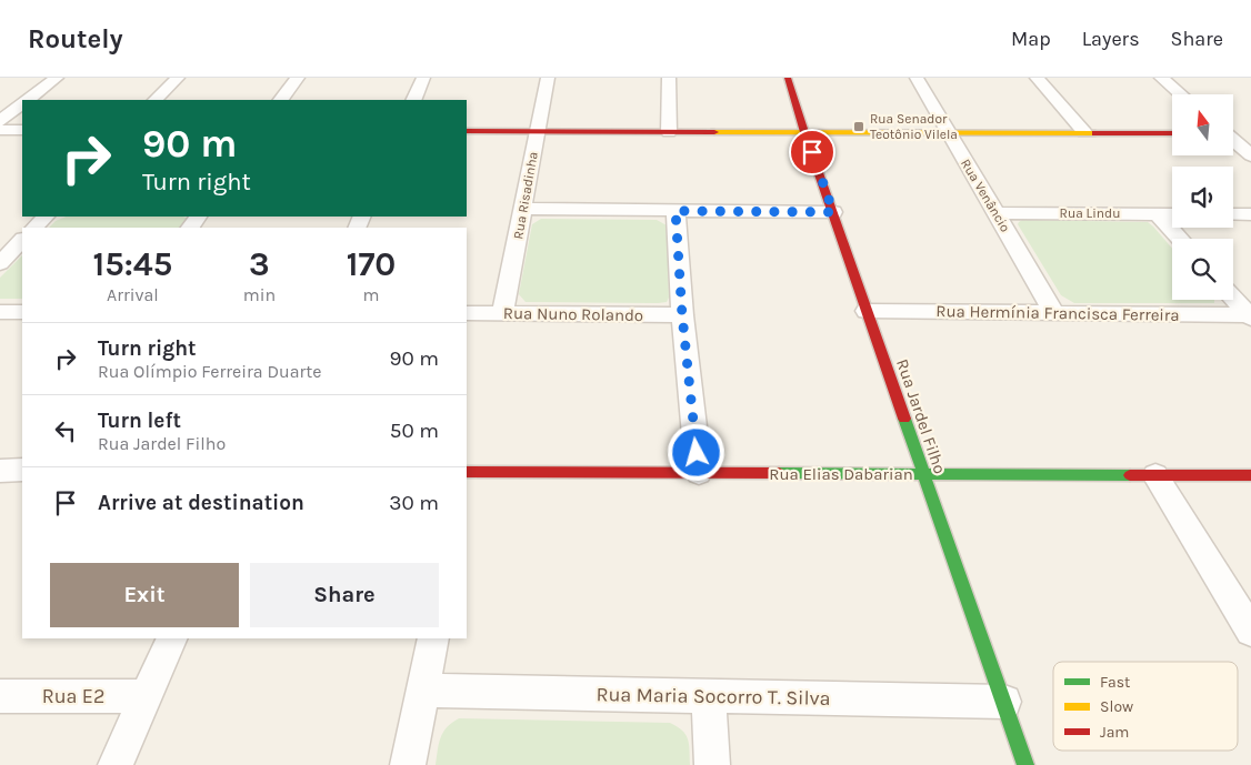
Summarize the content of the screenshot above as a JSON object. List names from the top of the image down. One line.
{"streets":{"street":["Rua Risadinha","Rua Venâncio","Rua Lindu","Rua Hermínia Francisca Ferreira","Rua Nuno Rolando","Rua Jardel Filho","Rua Elias Dabarian","Rua E2","Rua Maria Socorro T. Silva"]},"crossings":[["Rua Risadinha","Rua Nuno Rolando"],["Rua Venâncio","Rua Lindu"],["Rua Venâncio","Rua Hermínia Francisca Ferreira"],["Rua Hermínia Francisca Ferreira","Rua Jardel Filho"],["Rua Jardel Filho","Rua Elias Dabarian"],["Rua Jardel Filho","Rua Maria Socorro T. Silva"]],"places":{"transit":["Rua Senador Teotônio Vilela"]},"legend":["Fast","Slow","Jam"],"north":"top","page":{"header":"Routely","nav":["Map","Layers","Share"],"turn":["90 m","Turn right"],"eta":["15:45","Arrival","3","min","170","m"],"list":[{"name":"Turn right","note":"Rua Olímpio Ferreira Duarte","value":"90 m"},{"name":"Turn left","note":"Rua Jardel Filho","value":"50 m"},{"name":"Arrive at destination","value":"30 m"}],"buttons":["Exit","Share"]}}
